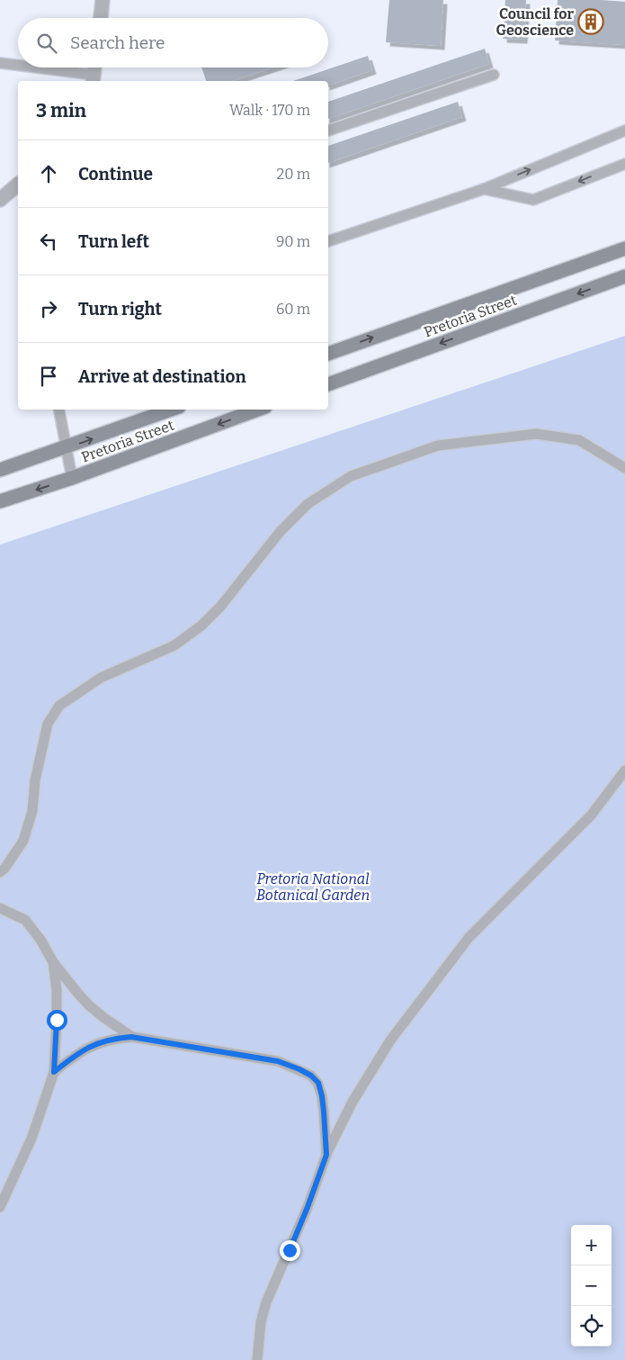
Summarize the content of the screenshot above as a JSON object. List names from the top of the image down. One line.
{"streets":{"main road":["Pretoria Street"]},"parks":["Pretoria National Botanical Garden"],"places":{"building":["Council for Geoscience"]},"page":{"search":"Search here","heading":["3 min","Walk · 170 m"],"list":[["Continue","20 m"],["Turn left","90 m"],["Turn right","60 m"],"Arrive at destination"],"map_buttons":["+","−"]}}
